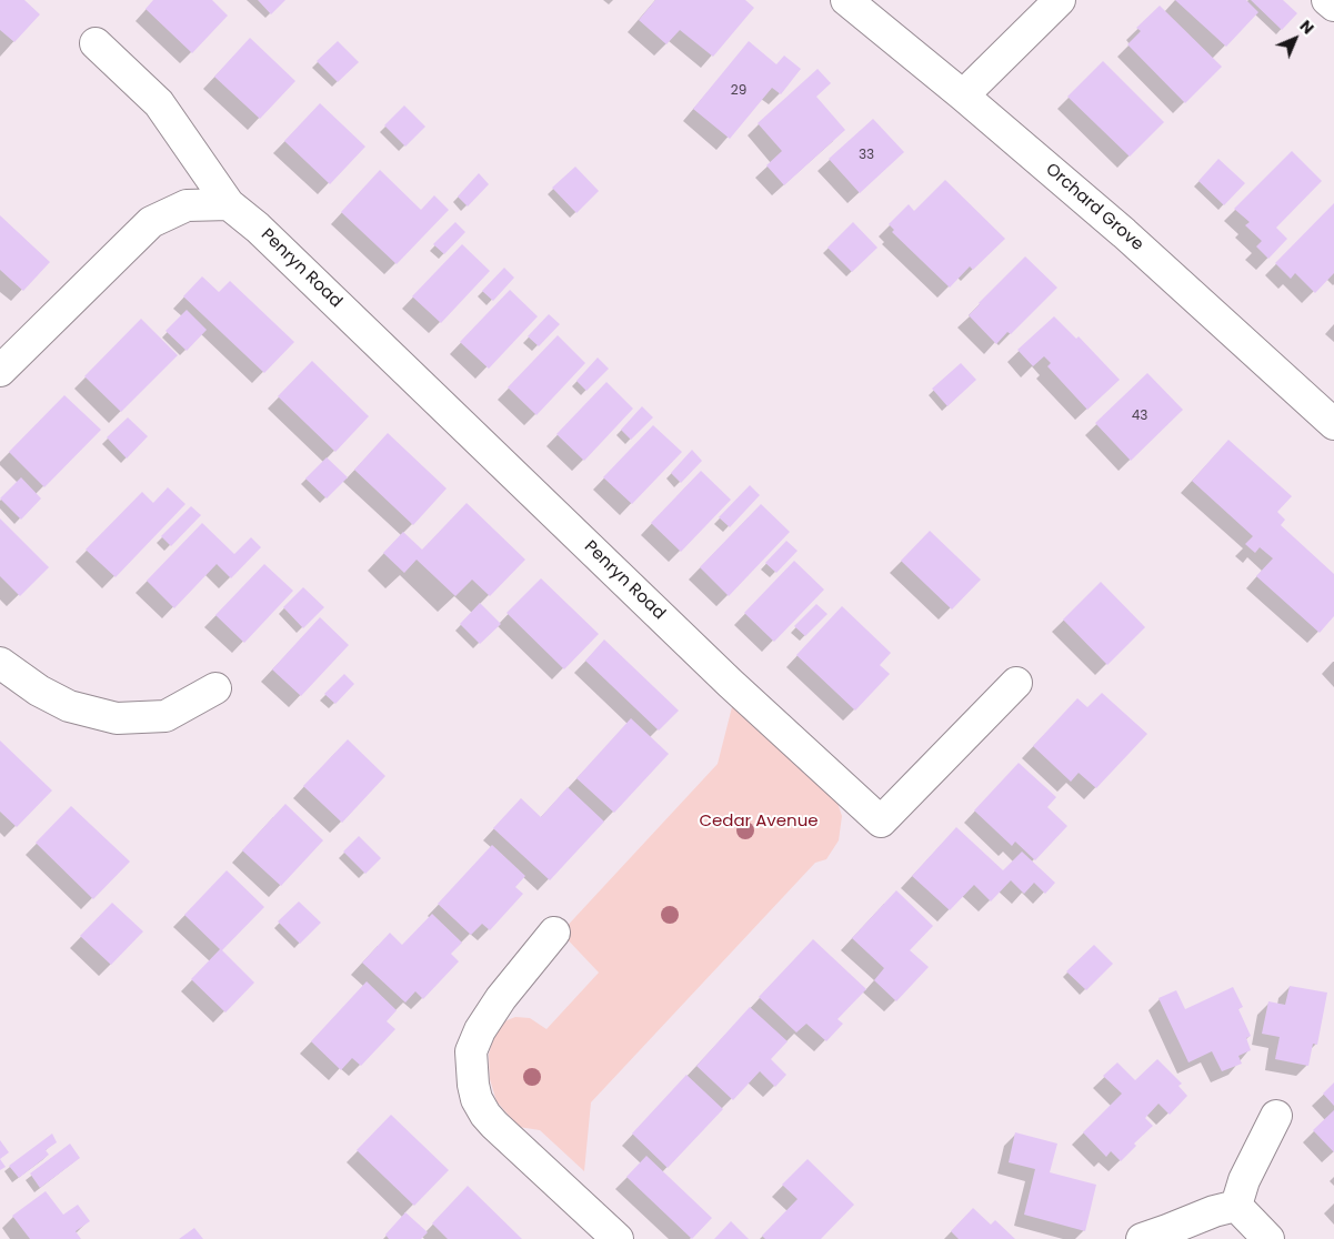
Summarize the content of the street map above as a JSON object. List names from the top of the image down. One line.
{"streets":{"street":["Orchard Grove","Penryn Road"]},"parks":["Cedar Avenue"],"house_numbers":["29","33","43"],"north":"top right"}
